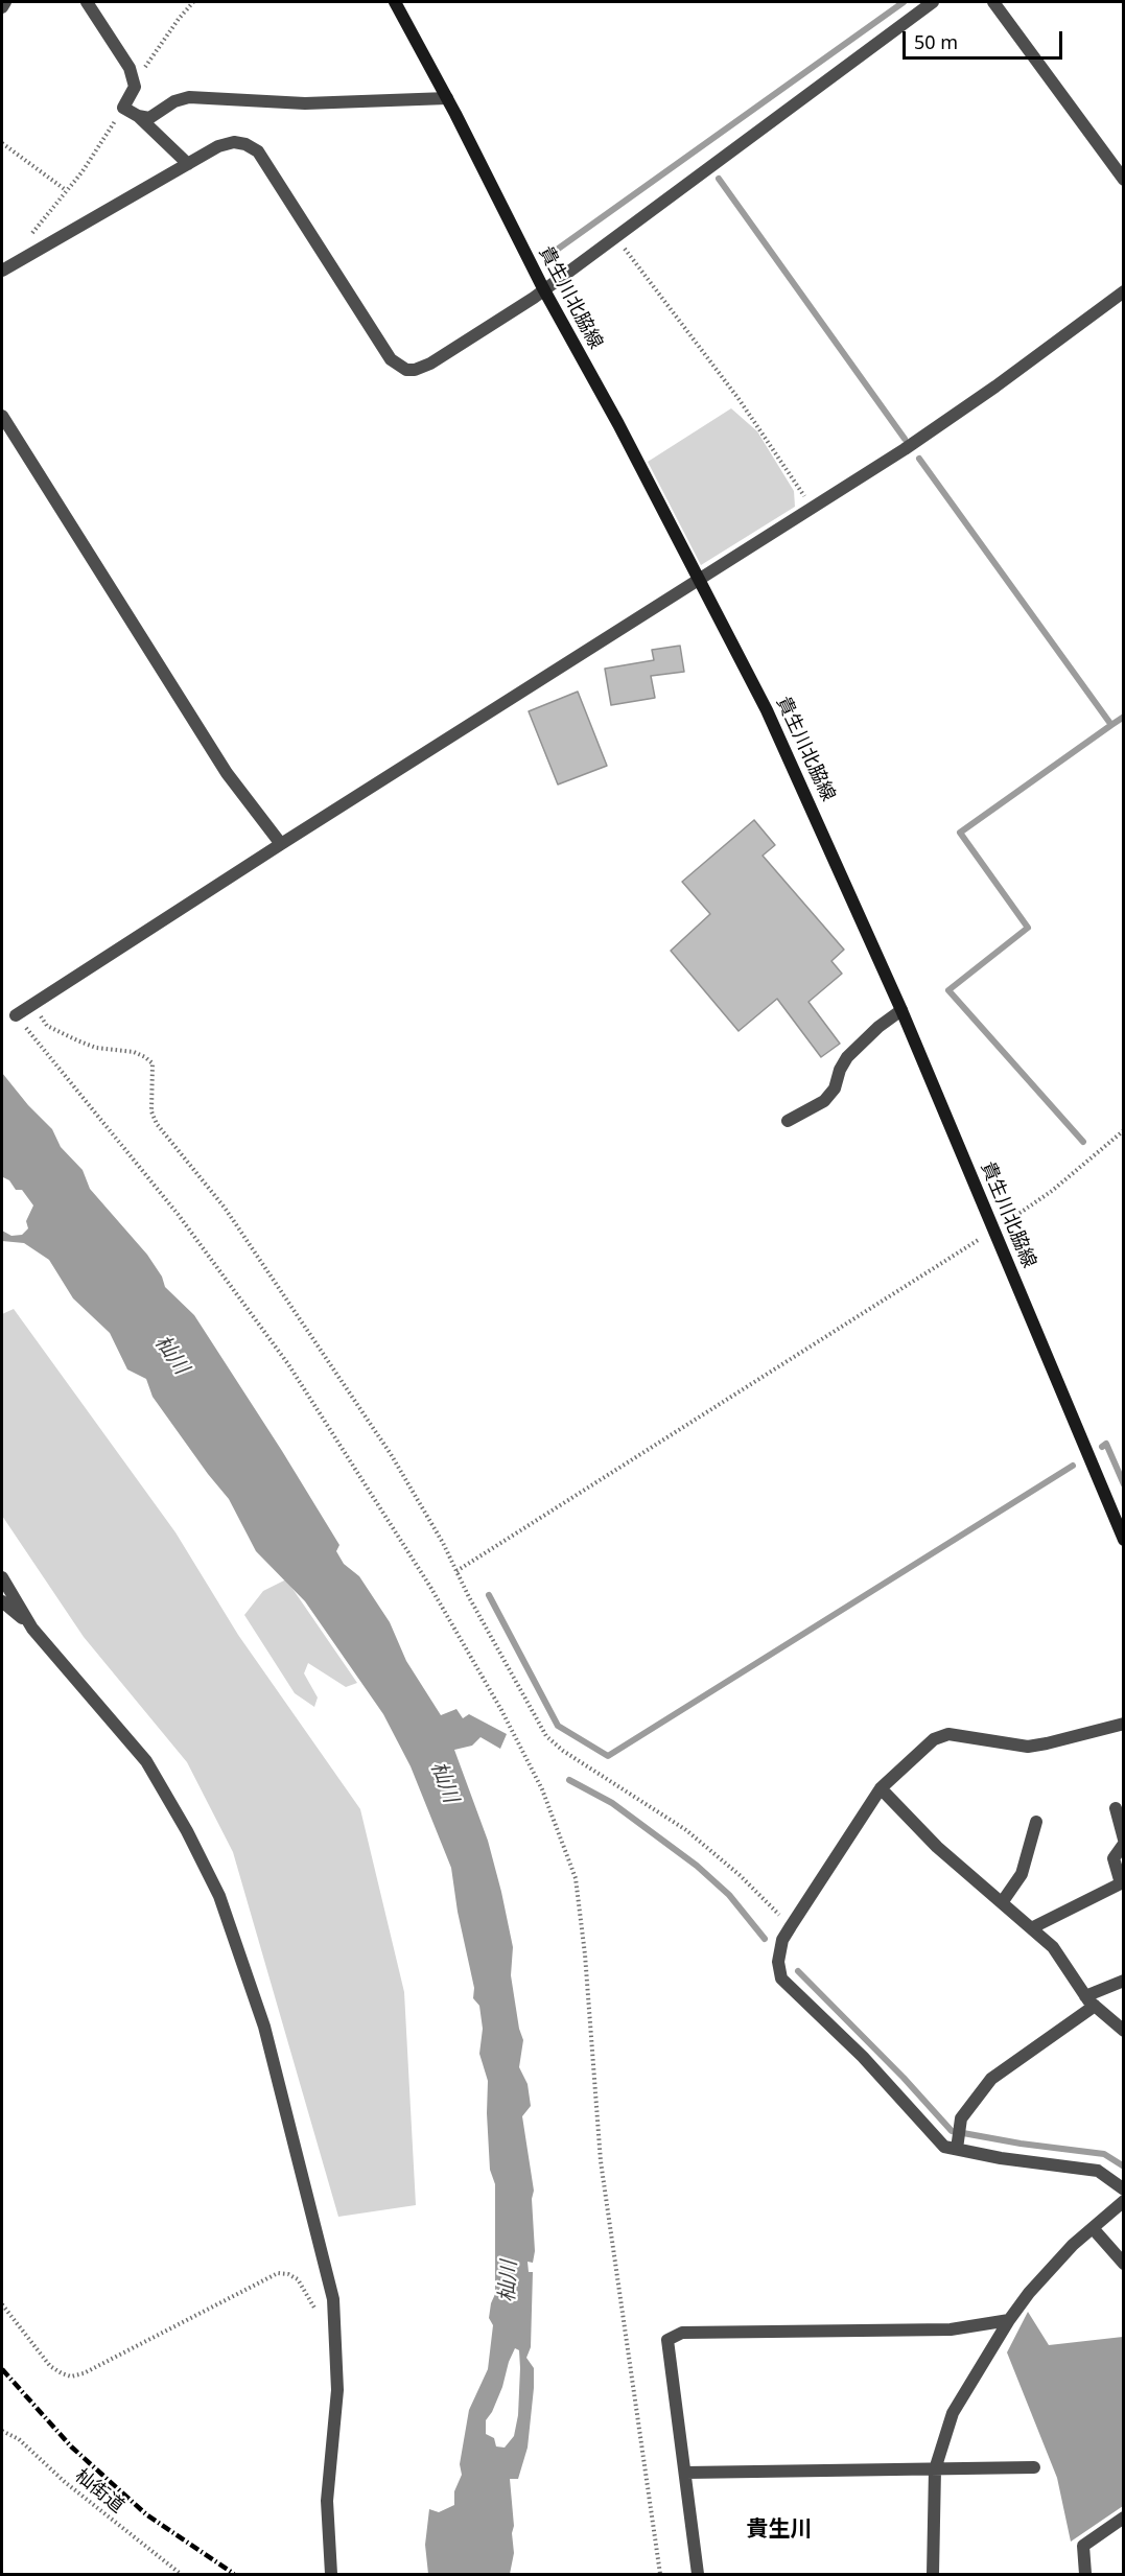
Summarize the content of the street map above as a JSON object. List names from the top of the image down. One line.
{"streets":{"main road":["貴生川北脇線"],"path":["杣街道"]},"districts":["貴生川"],"water":["杣川"],"scale_bar":"50 m"}
